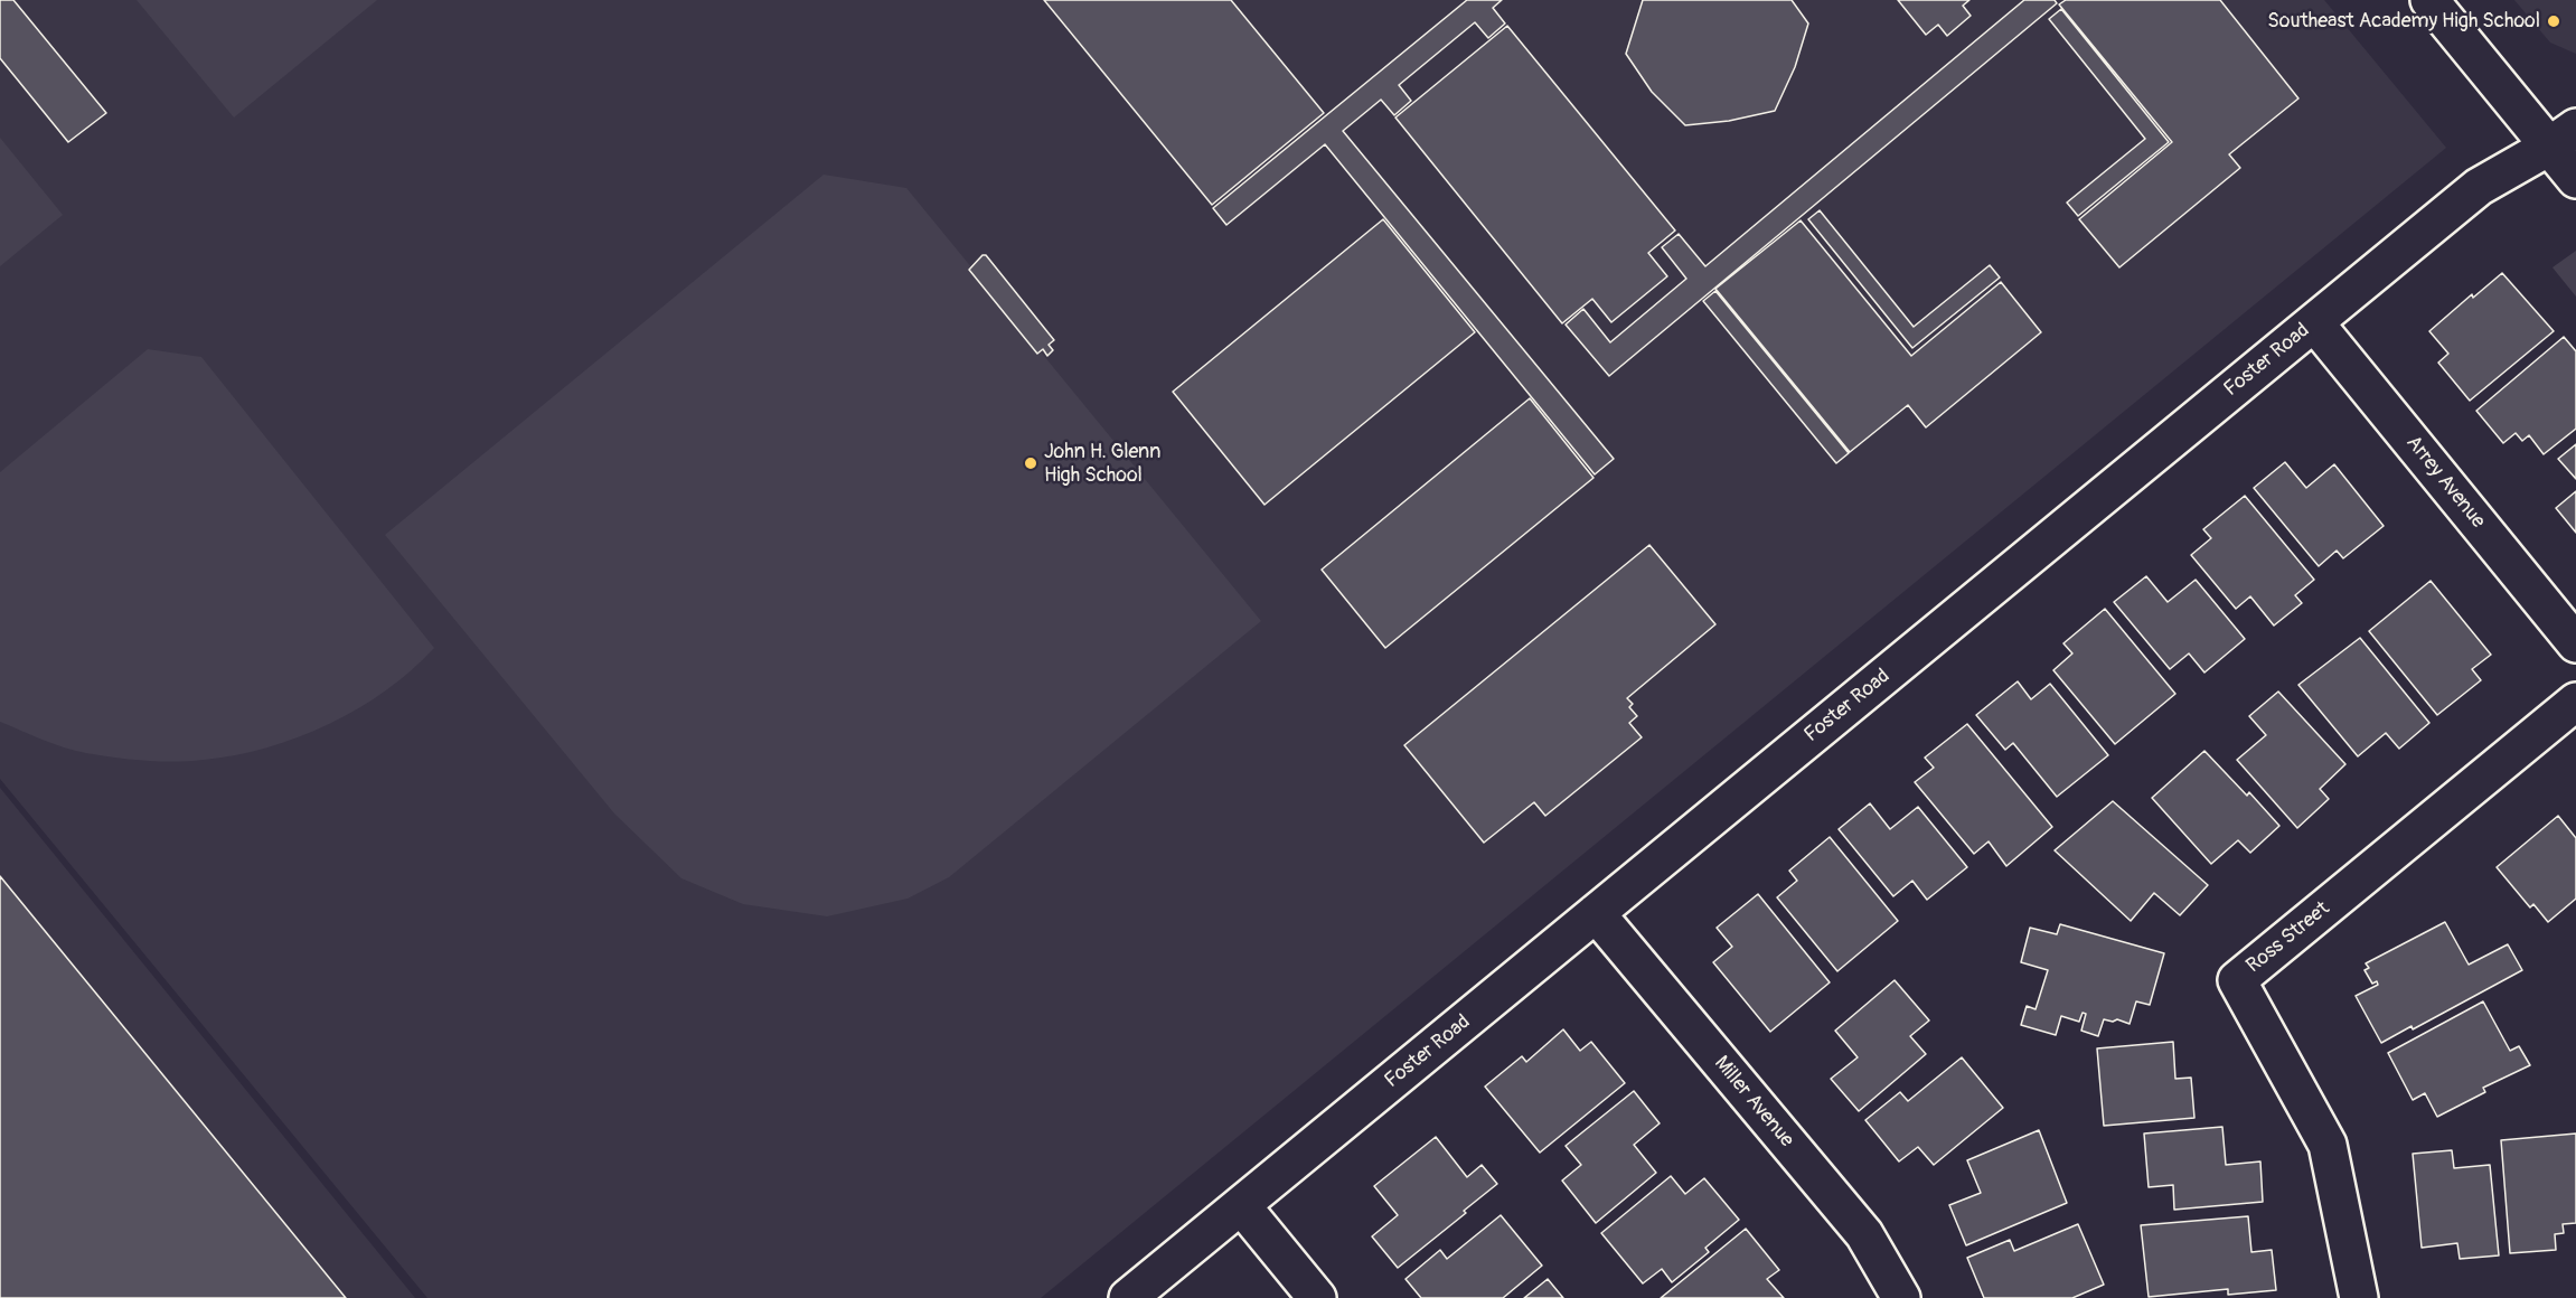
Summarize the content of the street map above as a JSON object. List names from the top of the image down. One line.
{"streets":{"street":["Foster Road","Arrey Avenue","Ross Street","Miller Avenue"]},"crossings":[["Foster Road","Arrey Avenue"],["Foster Road","Miller Avenue"]],"places":["Southeast Academy High School","John H. Glenn High School"]}
